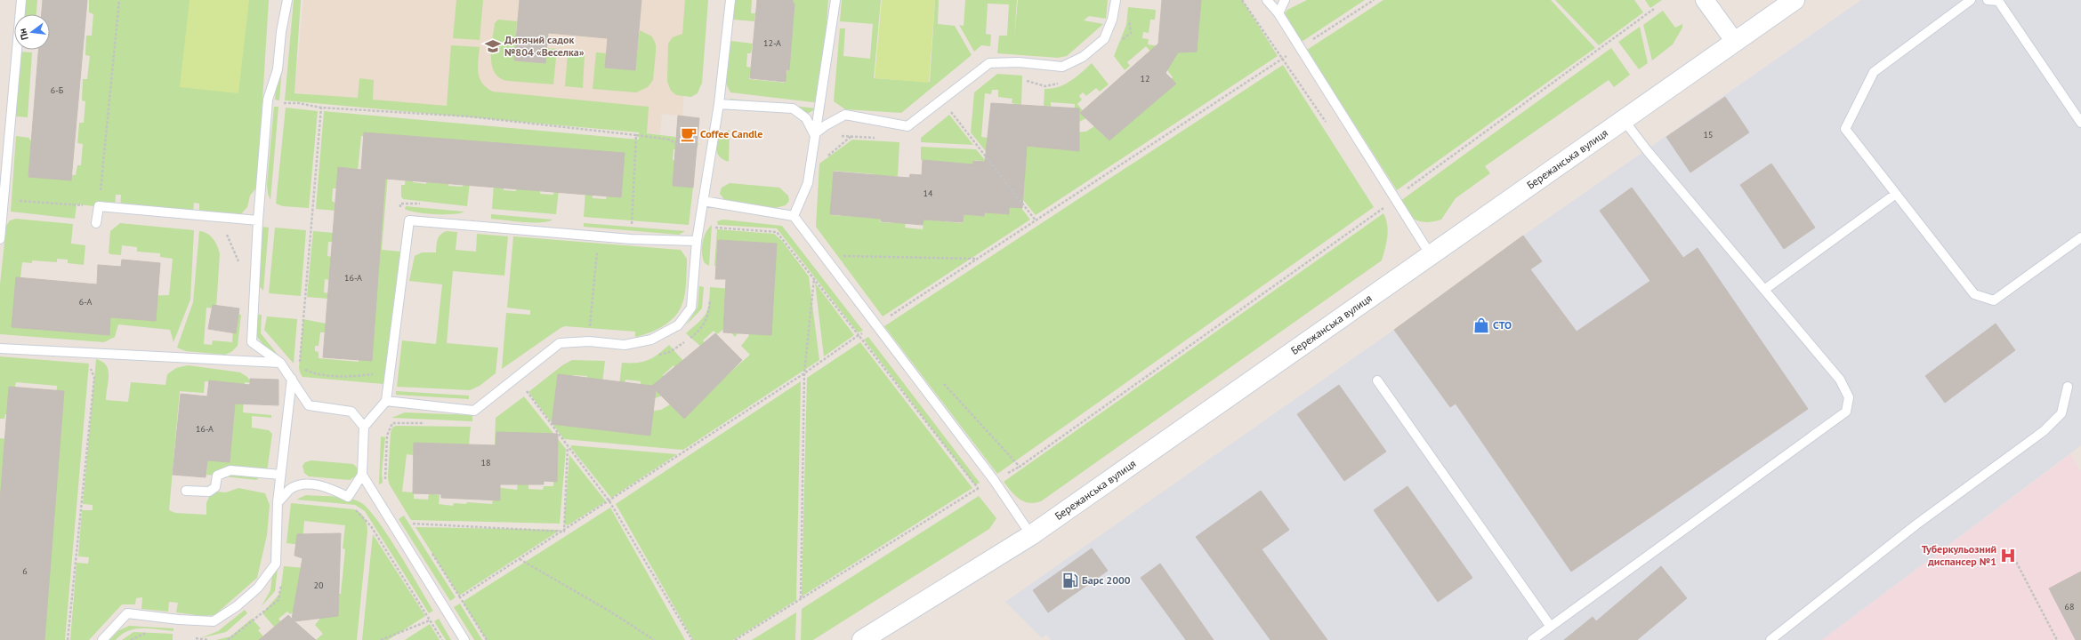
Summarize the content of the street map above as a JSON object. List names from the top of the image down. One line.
{"streets":{"street":["Бережанська вулиця"]},"places":{"school or university":["Дитячий садок №804 «Веселка»"],"cafe":["Coffee Candle"],"shop":["СТО"],"hospital":["Туберкульозний диспансер №1"],"fuel station":["Барс 2000"]},"house_numbers":["12-А","12","6-Б","15","14","16-А","6-А","16-А","18","6","20","68"],"north":"left"}
